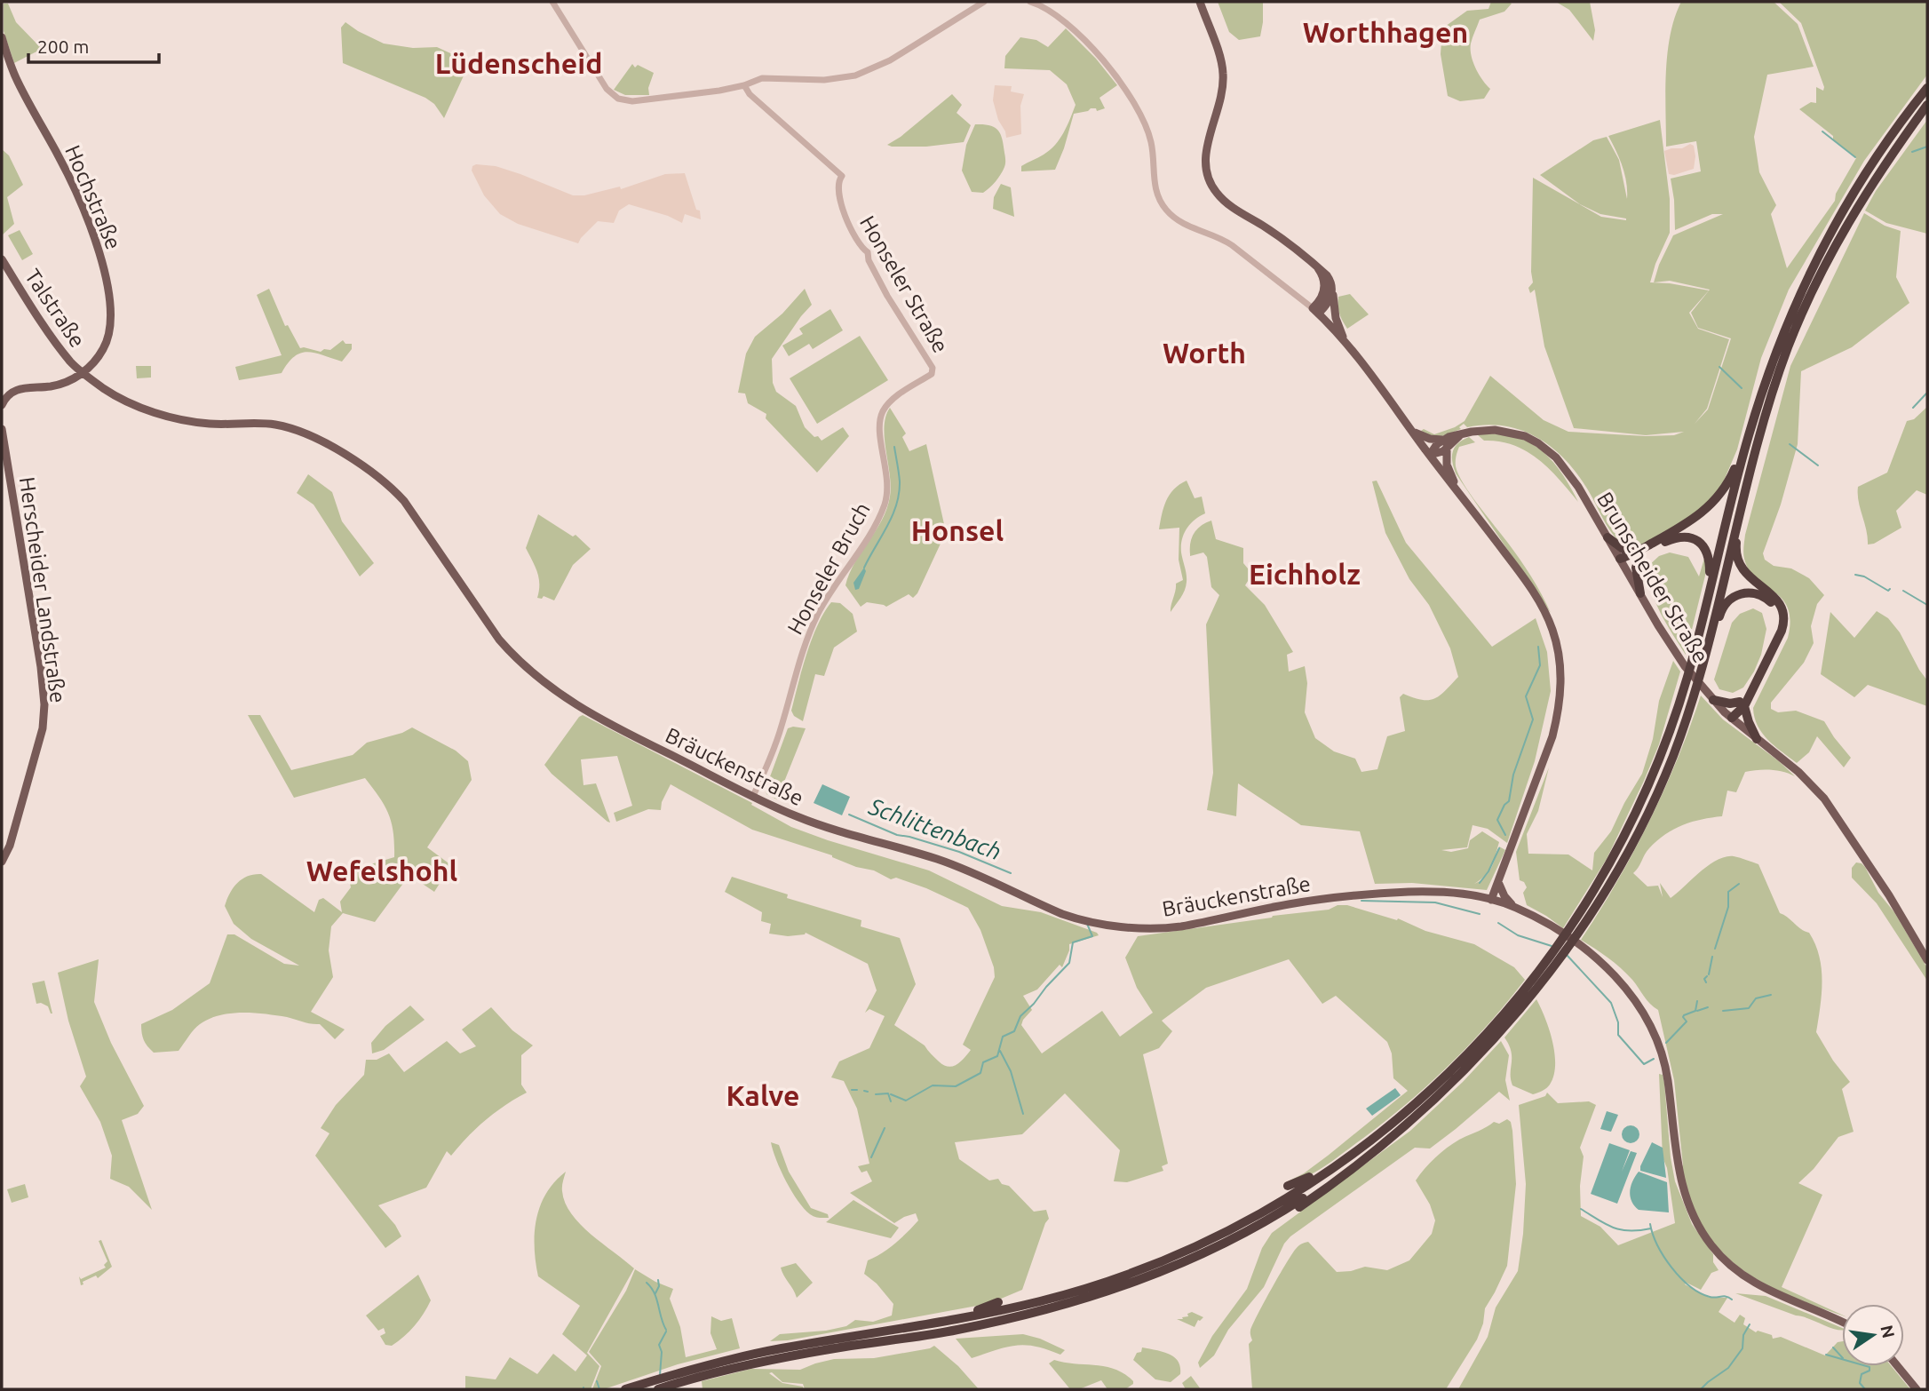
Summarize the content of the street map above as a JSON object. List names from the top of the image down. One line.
{"streets":{"main road":["Hochstraße","Talstraße","Brunscheider Straße","Herscheider Landstraße","Bräuckenstraße"],"street":["Honseler Straße","Honseler Bruch"]},"crossings":[["Hochstraße","Talstraße"],["Hochstraße","Bräuckenstraße"],["Honseler Straße","Honseler Bruch"],["Talstraße","Bräuckenstraße"],["Honseler Bruch","Bräuckenstraße"]],"districts":["Worthhagen","Lüdenscheid","Worth","Honsel","Eichholz","Wefelshohl","Kalve"],"water":["Schlittenbach"],"scale_bar":"200 m","north":"right"}
